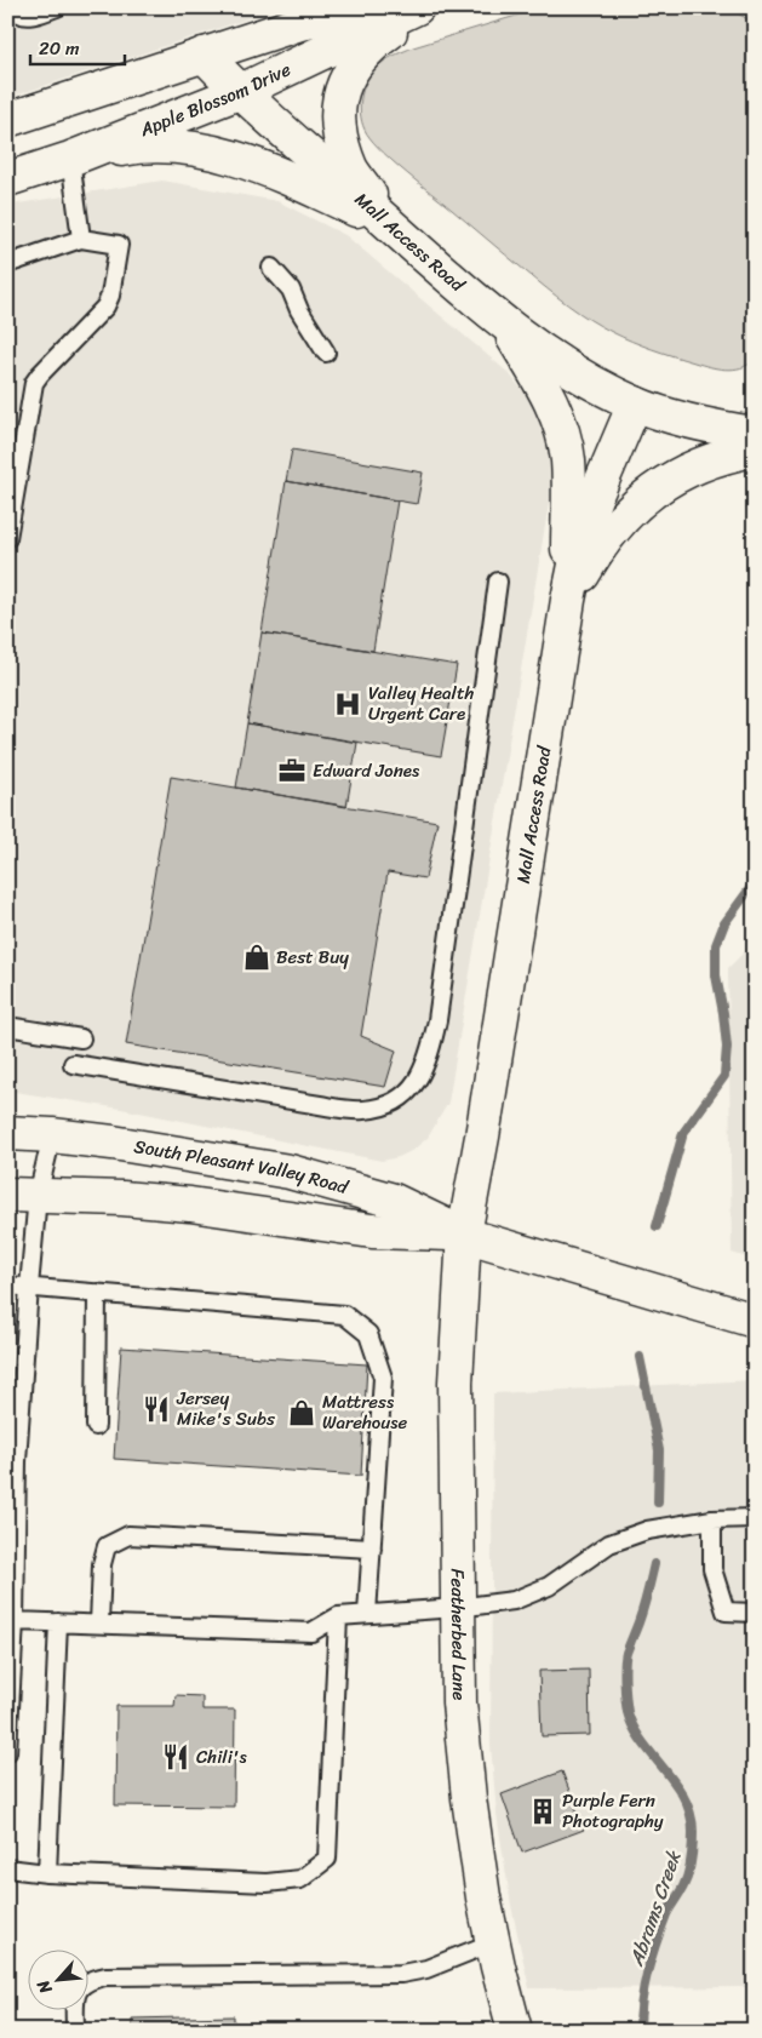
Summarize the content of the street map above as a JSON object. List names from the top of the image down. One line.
{"streets":{"street":["Apple Blossom Drive","Mall Access Road","South Pleasant Valley Road","Featherbed Lane"]},"crossings":[["Apple Blossom Drive","Mall Access Road"],["Mall Access Road","South Pleasant Valley Road"],["Mall Access Road","Featherbed Lane"],["South Pleasant Valley Road","Featherbed Lane"]],"water":["Abrams Creek"],"places":{"hospital":["Valley Health Urgent Care"],"office":["Edward Jones"],"shop":["Best Buy","Mattress Warehouse"],"restaurant":["Jersey Mike's Subs","Chili's"],"building":["Purple Fern Photography"]},"scale_bar":"20 m","north":"bottom left"}
